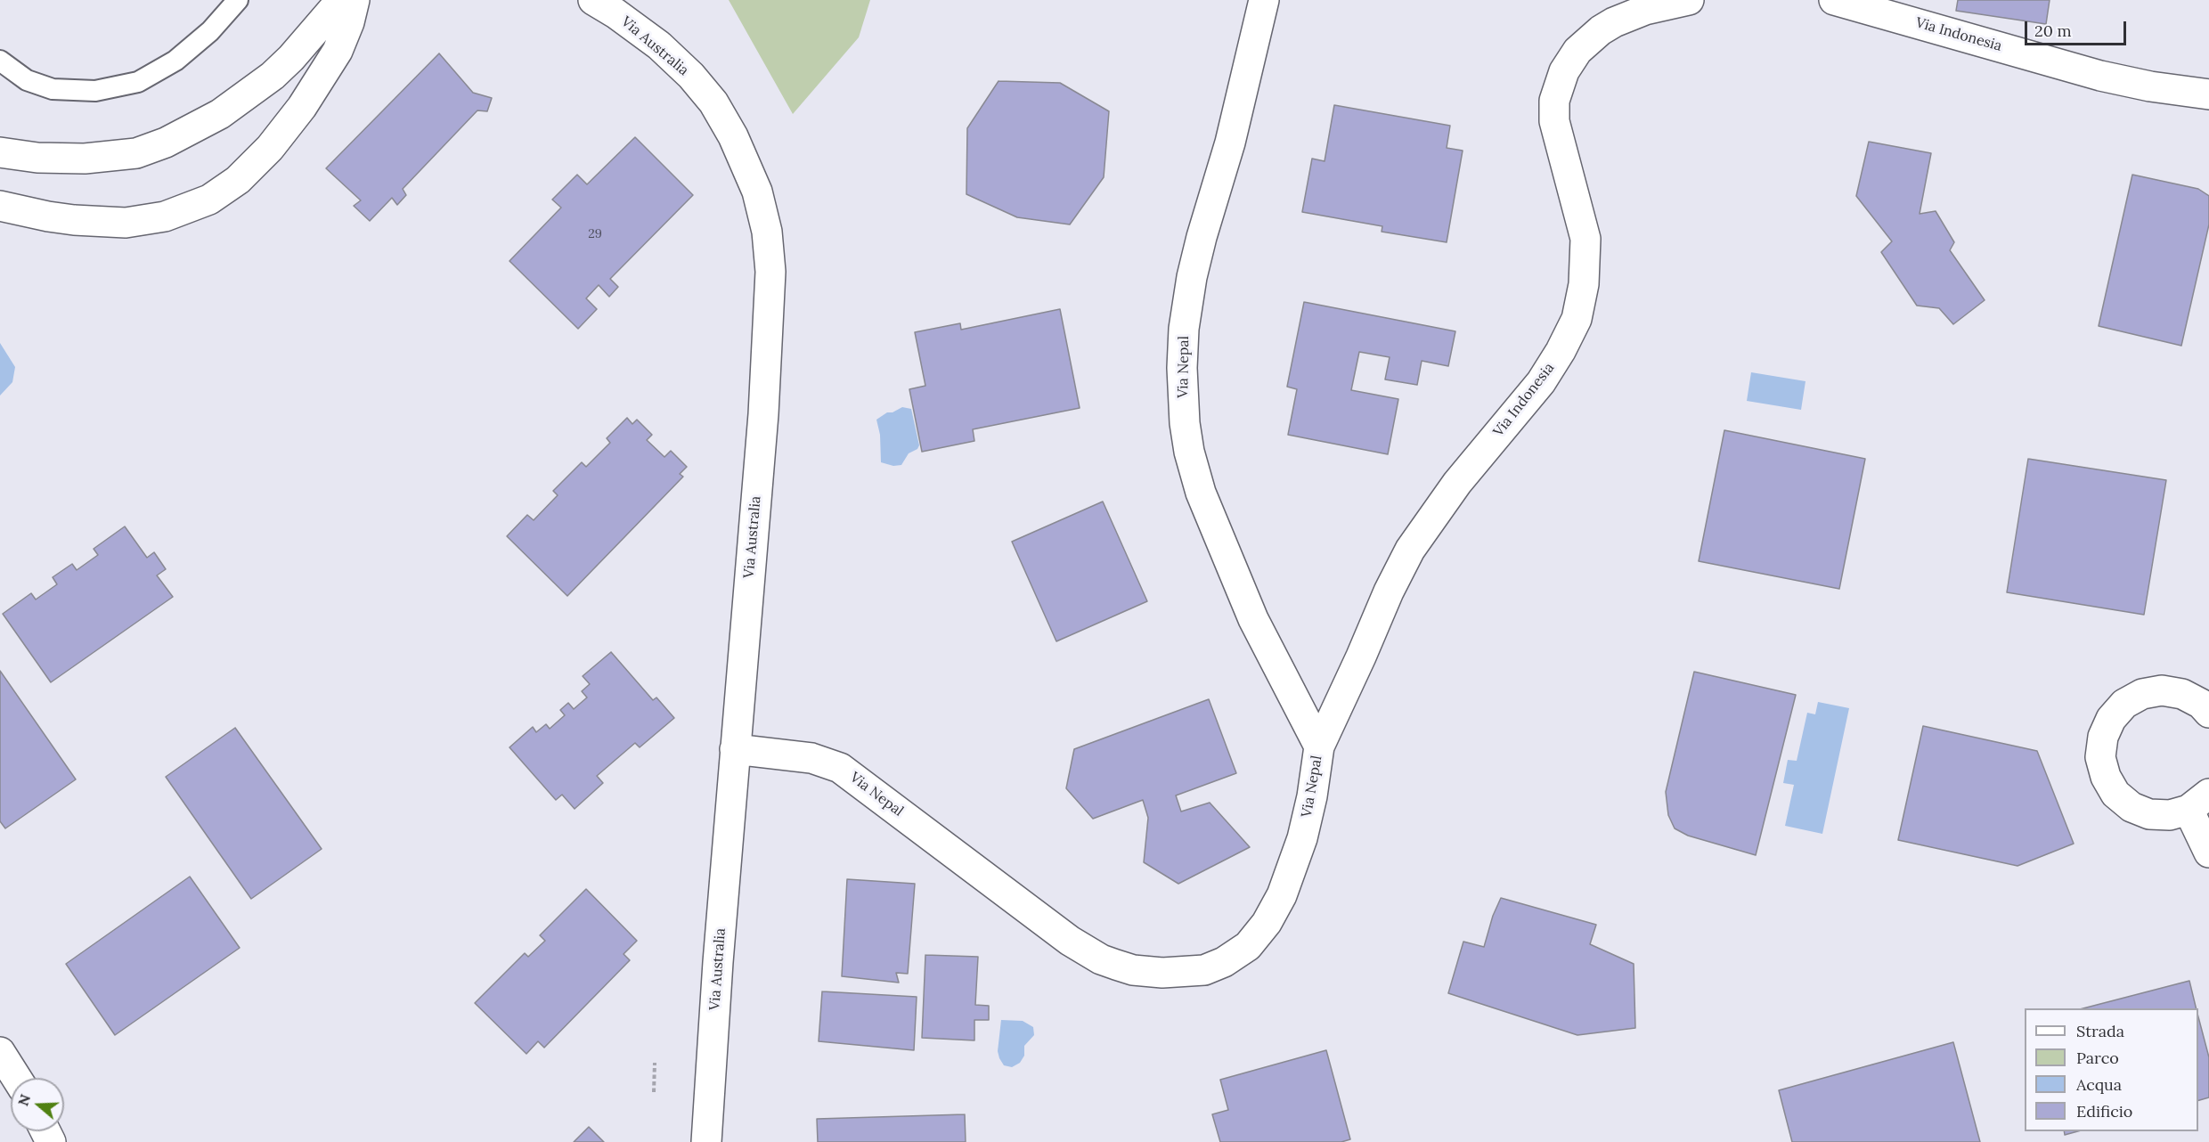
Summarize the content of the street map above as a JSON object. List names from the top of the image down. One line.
{"streets":{"street":["Via Indonesia","Via Australia","Via Nepal"]},"crossings":[["Via Indonesia","Via Nepal"],["Via Australia","Via Nepal"]],"house_numbers":["29"],"legend":["Strada","Parco","Acqua","Edificio"],"scale_bar":"20 m","north":"left"}
